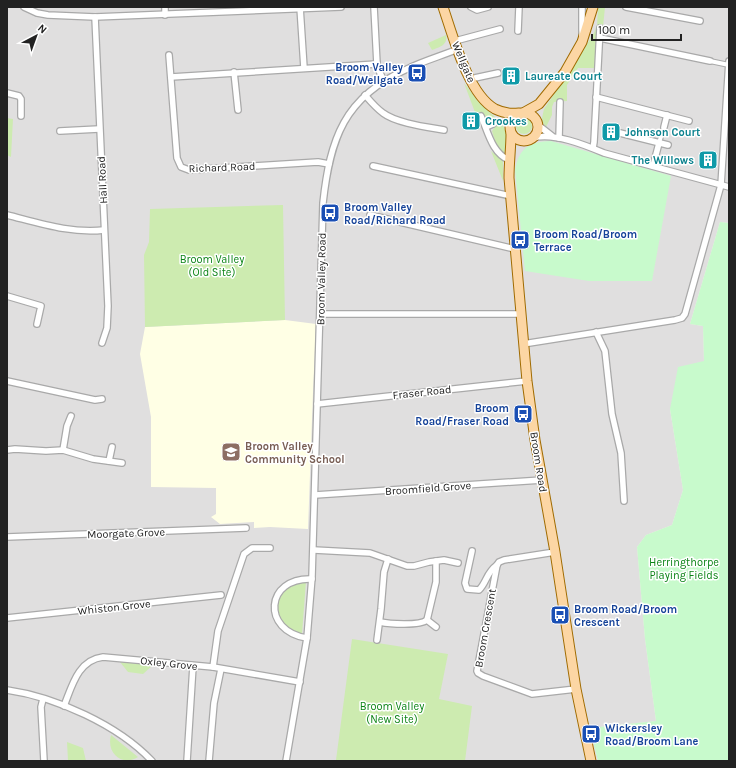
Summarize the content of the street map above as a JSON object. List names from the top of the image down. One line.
{"streets":{"main road":["Wellgate","Broom Road"],"street":["Richard Road","Hall Road","Broom Valley Road","Fraser Road","Broomfield Grove","Moorgate Grove","Whiston Grove","Broom Crescent","Oxley Grove"]},"crossings":[["Wellgate","Broom Valley Road"],["Wellgate","Broom Road"],["Richard Road","Broom Valley Road"],["Broom Valley Road","Fraser Road"],["Broom Valley Road","Broomfield Grove"],["Broom Valley Road","Oxley Grove"],["Fraser Road","Broom Road"],["Broom Road","Broomfield Grove"],["Broom Road","Broom Crescent"]],"parks":["Broom Valley (Old Site)","Herringthorpe Playing Fields","Broom Valley (New Site)"],"places":{"bus stop":["Broom Valley Road/Wellgate","Broom Valley Road/Richard Road","Broom Road/Broom Terrace","Broom Road/Fraser Road","Broom Road/Broom Crescent","Wickersley Road/Broom Lane"],"building":["Laureate Court","Crookes","Johnson Court","The Willows"],"school or university":["Broom Valley Community School"]},"scale_bar":"100 m","north":"top right"}
